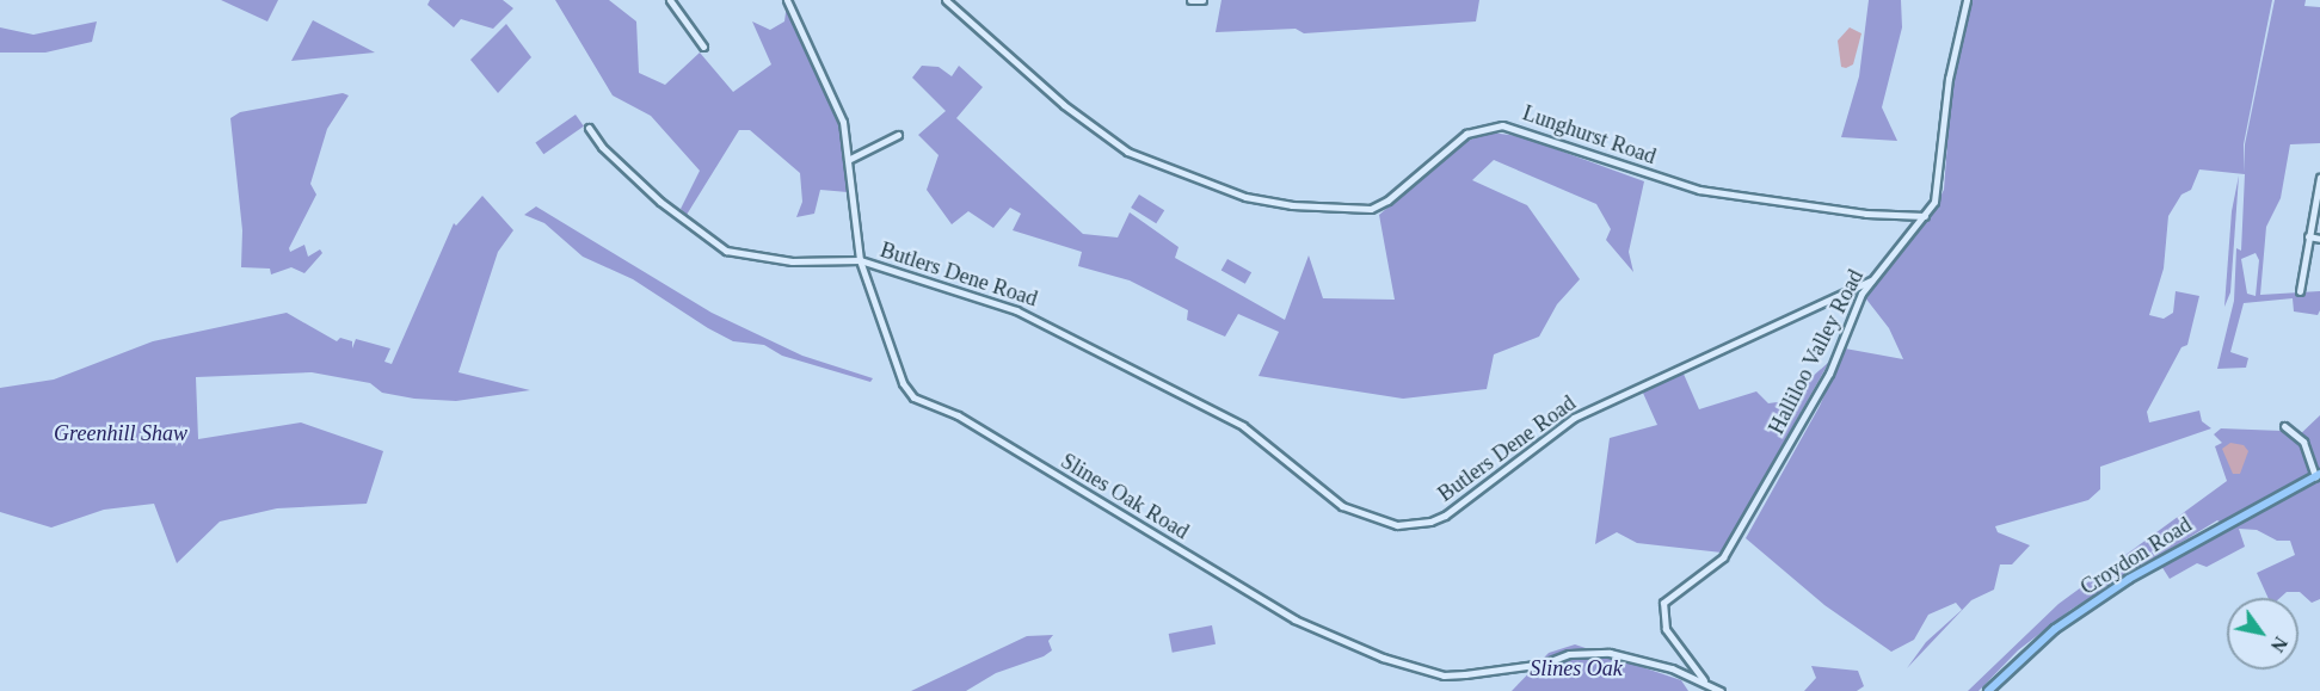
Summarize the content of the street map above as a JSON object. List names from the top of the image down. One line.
{"streets":{"main road":["Croydon Road"],"street":["Lunghurst Road","Butlers Dene Road","Halliloo Valley Road","Slines Oak Road"]},"crossings":[["Lunghurst Road","Halliloo Valley Road"],["Butlers Dene Road","Halliloo Valley Road"],["Butlers Dene Road","Slines Oak Road"],["Halliloo Valley Road","Slines Oak Road"]],"parks":["Greenhill Shaw","Slines Oak"],"north":"bottom right"}
